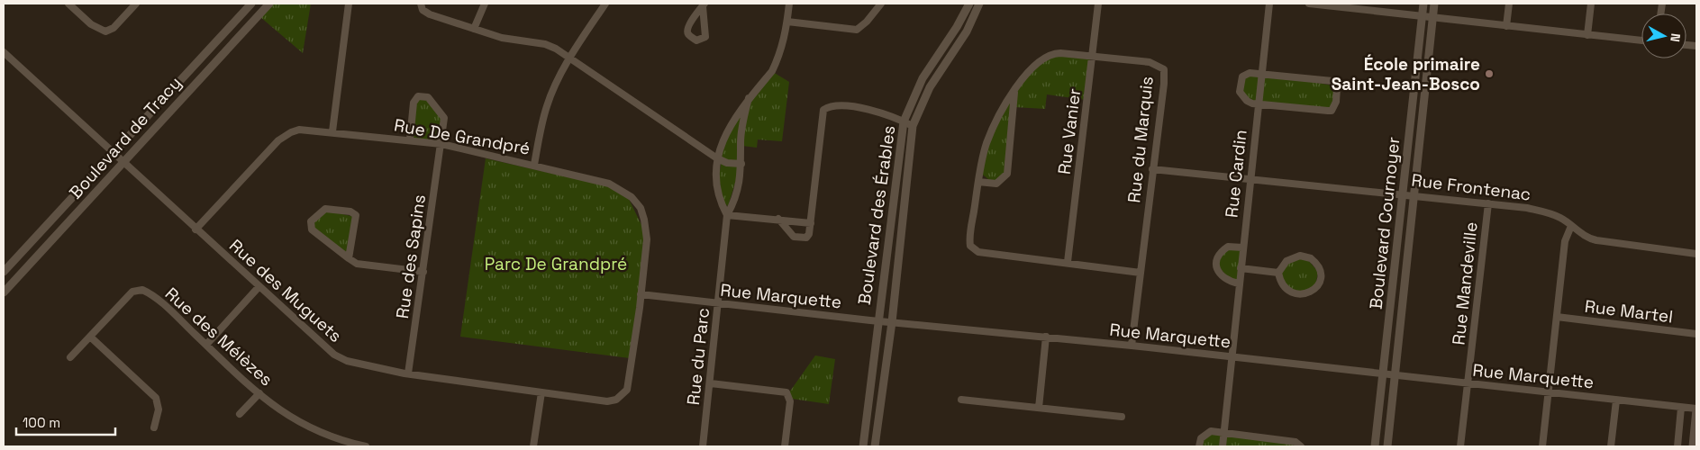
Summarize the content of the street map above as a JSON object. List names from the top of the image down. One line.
{"streets":{"street":["Rue Vanier","Rue De Grandpré","Boulevard de Tracy","Rue du Marquis","Rue Cardin","Rue Frontenac","Boulevard des Érables","Boulevard Cournoyer","Rue des Sapins","Rue Mandeville","Rue des Muguets","Rue Marquette","Rue Martel","Rue des Mélèzes","Rue du Parc"]},"crossings":[["Rue Vanier","Rue du Marquis"],["Rue De Grandpré","Rue des Sapins"],["Rue De Grandpré","Rue des Muguets"],["Rue De Grandpré","Rue Marquette"],["Boulevard de Tracy","Rue des Muguets"],["Rue du Marquis","Rue Frontenac"],["Rue du Marquis","Rue Marquette"],["Rue Cardin","Rue Frontenac"],["Rue Cardin","Rue Marquette"],["Rue Frontenac","Boulevard Cournoyer"],["Rue Frontenac","Rue Mandeville"],["Boulevard des Érables","Rue Marquette"],["Boulevard Cournoyer","Rue Marquette"],["Rue des Sapins","Rue des Muguets"],["Rue Mandeville","Rue Marquette"],["Rue des Muguets","Rue Marquette"],["Rue Marquette","Rue du Parc"]],"parks":["Parc De Grandpré"],"places":["École primaire Saint-Jean-Bosco"],"scale_bar":"100 m","north":"right"}
